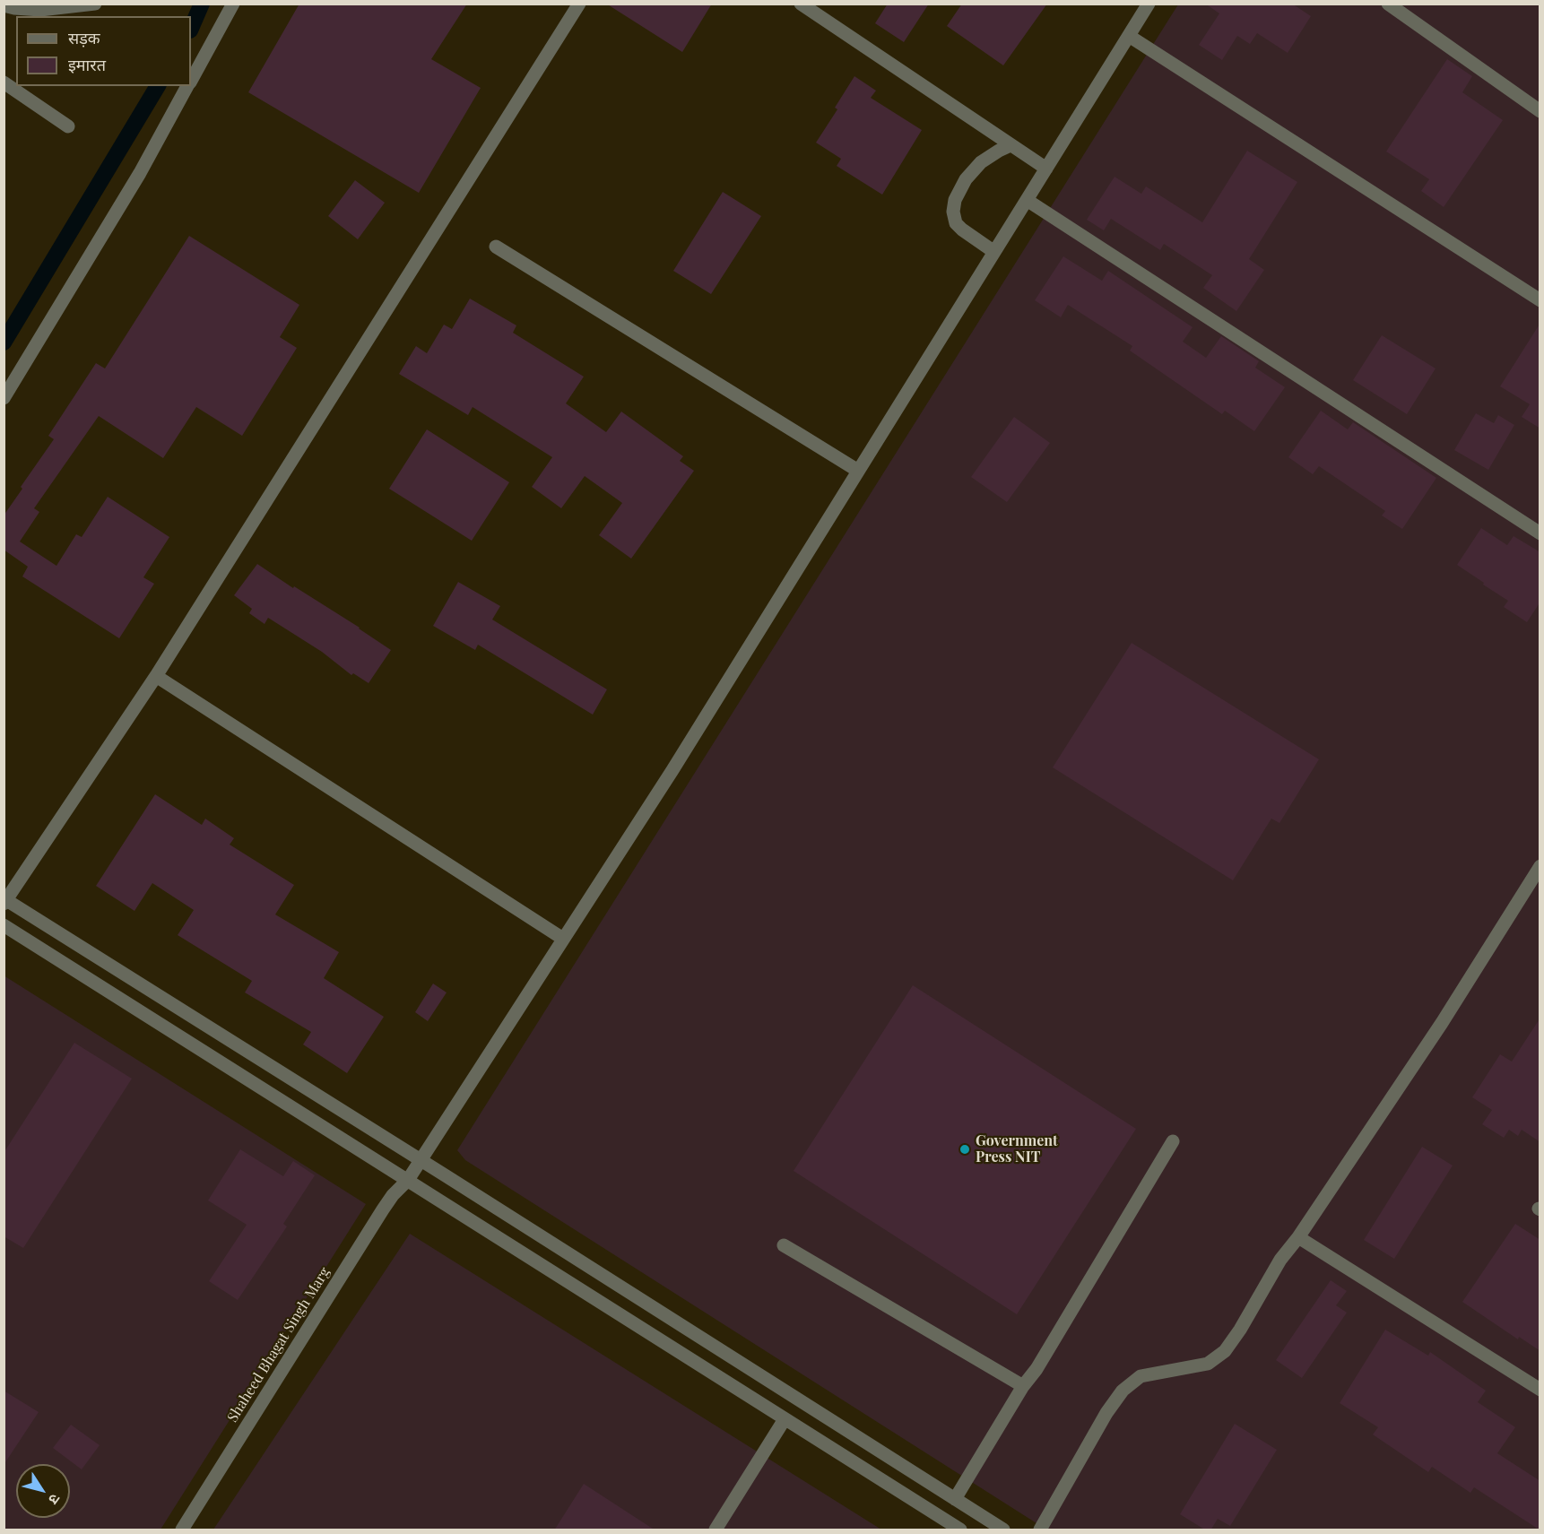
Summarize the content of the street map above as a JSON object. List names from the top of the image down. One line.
{"streets":{"street":["Shaheed Bhagat Singh Marg"]},"places":["Government Press NIT"],"legend":["सड़क","इमारत"],"north":"bottom right"}
